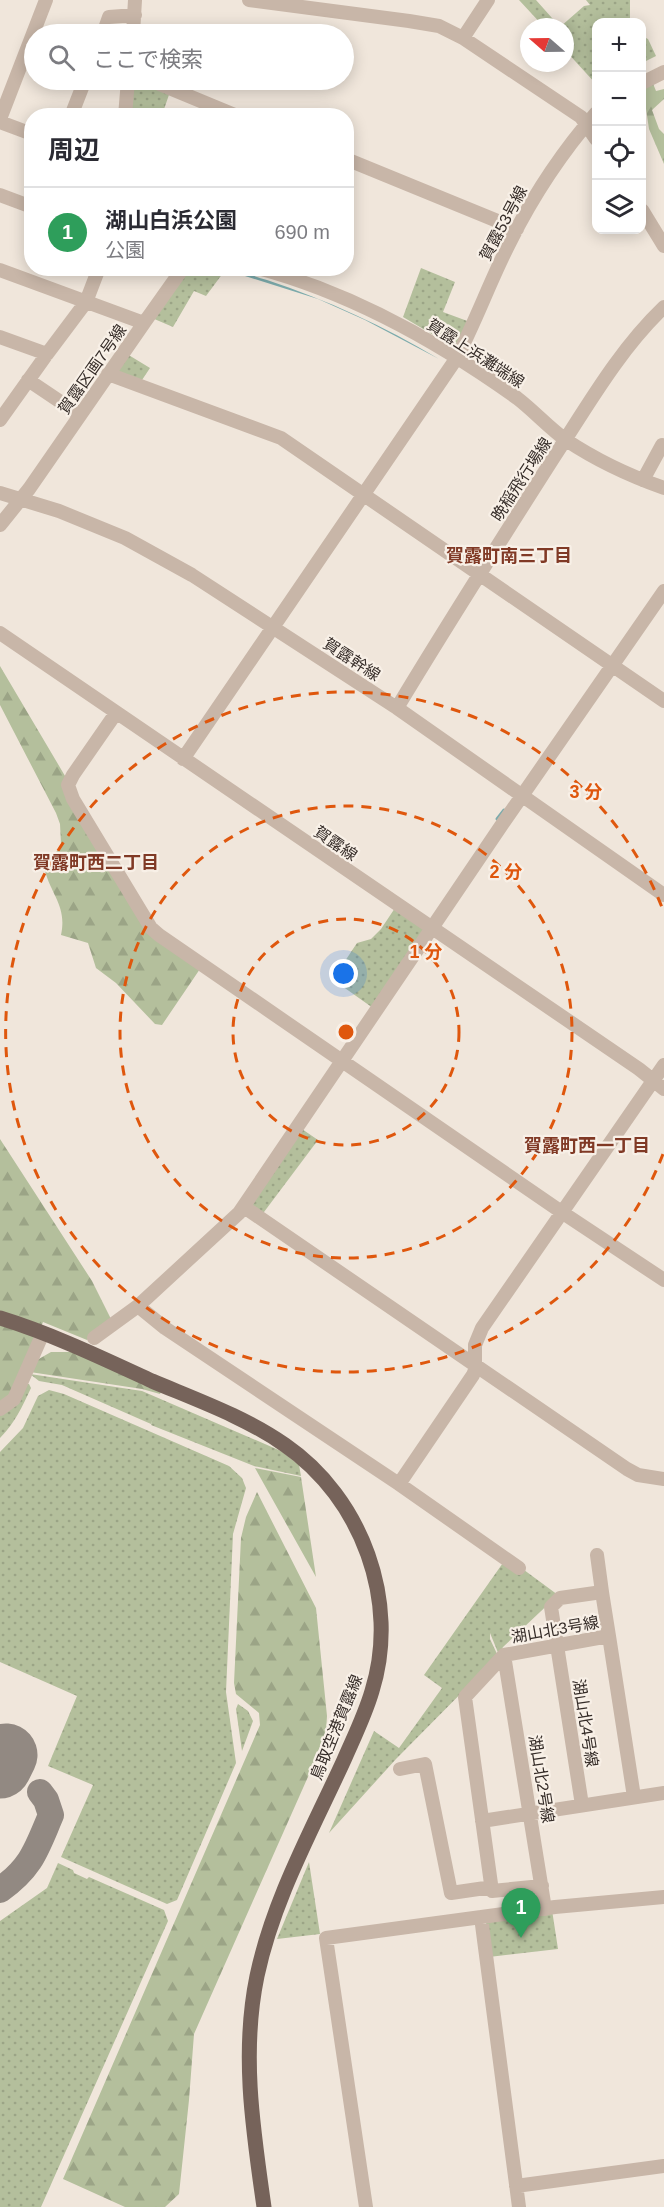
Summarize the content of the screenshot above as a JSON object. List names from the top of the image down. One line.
{"streets":{"main road":["鳥取空港賀露線"],"street":["賀露53号線","賀露上浜灘端線","賀露区画7号線","晩稲飛行場線","賀露幹線","賀露線","湖山北3号線","湖山北4号線","湖山北2号線"]},"crossings":[["賀露53号線","賀露上浜灘端線"],["賀露53号線","賀露幹線"],["賀露53号線","賀露線"],["賀露上浜灘端線","晩稲飛行場線"],["賀露区画7号線","賀露幹線"],["晩稲飛行場線","賀露幹線"],["湖山北3号線","湖山北4号線"],["湖山北3号線","湖山北2号線"]],"districts":["賀露町南三丁目","賀露町西二丁目","賀露町西一丁目"],"north":"left","page":{"map_buttons":["+","−"],"search":"ここで検索","heading":"周辺","list":[{"mark":"1","name":"湖山白浜公園","note":"公園","value":"690 m"}],"pins":"1"},"rings":["3 分","2 分","1 分"]}
